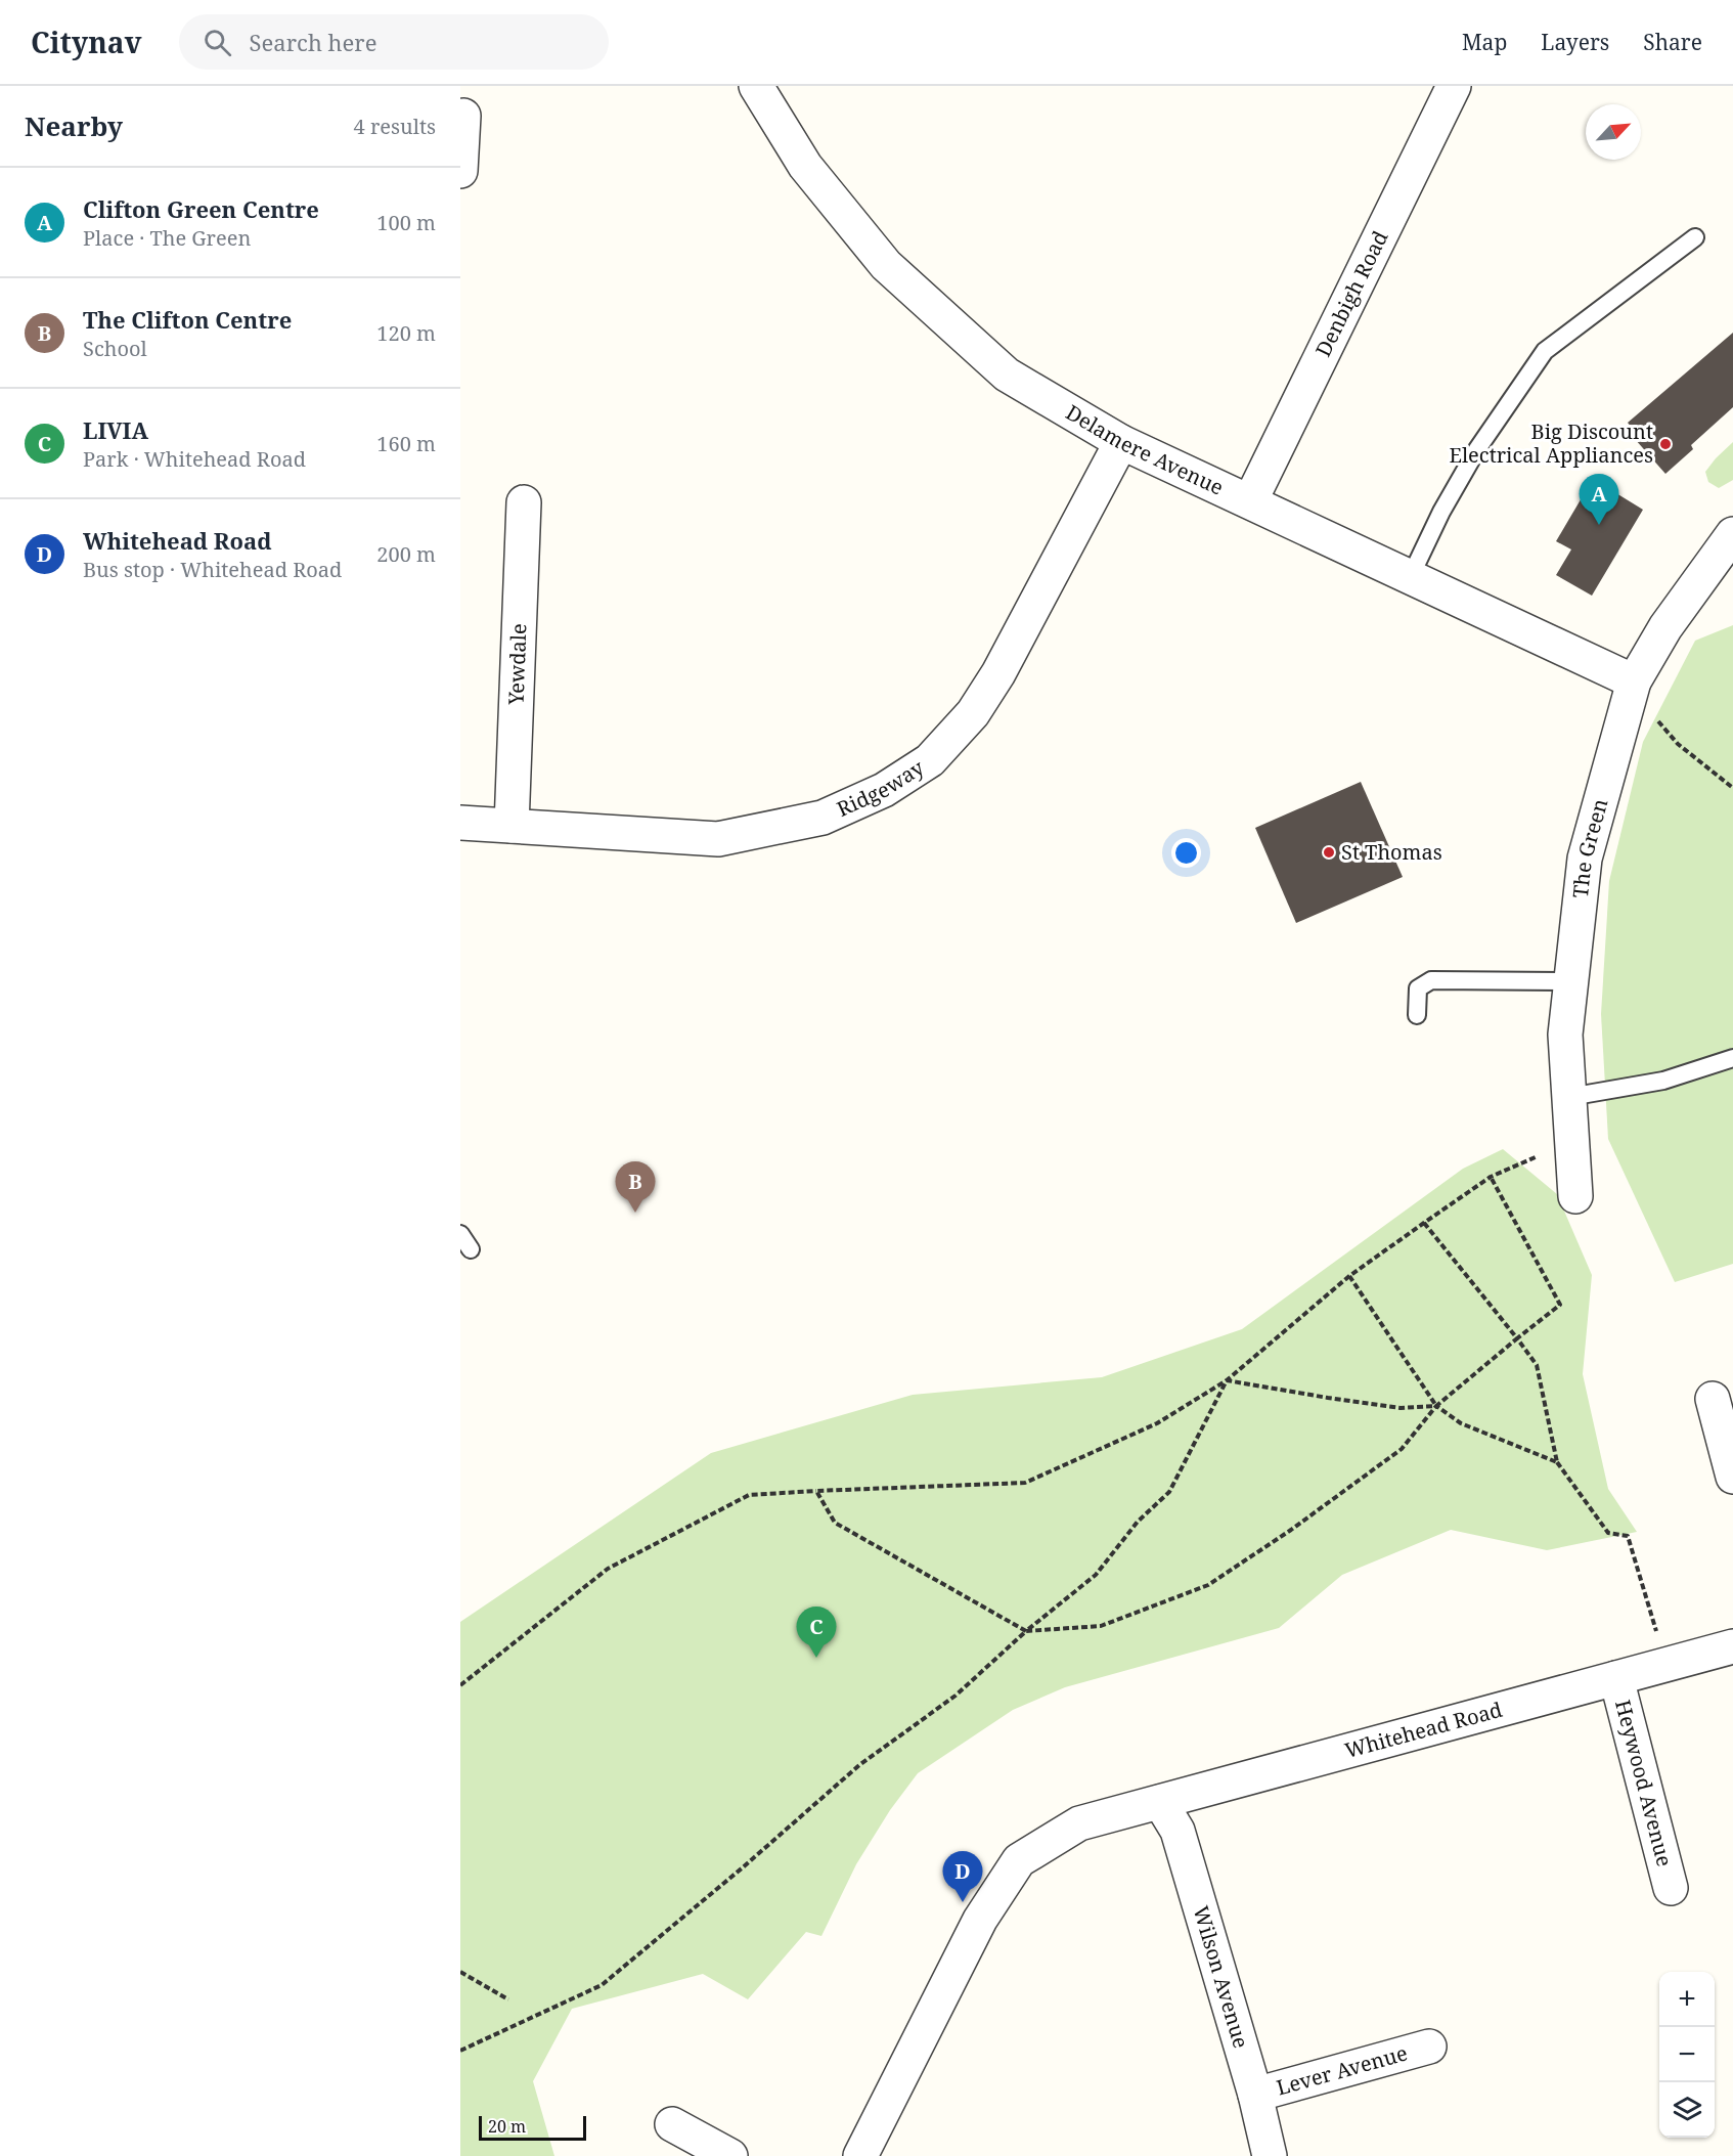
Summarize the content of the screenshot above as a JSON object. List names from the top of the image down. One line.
{"streets":{"street":["Denbigh Road","Delamere Avenue","Yewdale","Ridgeway","The Green","Whitehead Road","Heywood Avenue","Wilson Avenue","Lever Avenue"]},"crossings":[["Denbigh Road","Delamere Avenue"],["Delamere Avenue","Ridgeway"],["Delamere Avenue","The Green"],["Yewdale","Ridgeway"],["Whitehead Road","Heywood Avenue"],["Whitehead Road","Wilson Avenue"],["Wilson Avenue","Lever Avenue"]],"places":["Big Discount Electrical Appliances","St Thomas"],"scale_bar":"20 m","north":"top right","page":{"header":"Citynav","search":"Search here","nav":["Map","Layers","Share"],"heading":["Nearby","4 results"],"list":[{"mark":"A","name":"Clifton Green Centre","note":"Place · The Green","value":"100 m"},{"mark":"B","name":"The Clifton Centre","note":"School","value":"120 m"},{"mark":"C","name":"LIVIA","note":"Park · Whitehead Road","value":"160 m"},{"mark":"D","name":"Whitehead Road","note":"Bus stop · Whitehead Road","value":"200 m"}],"pins":["A","B","C","D"],"map_buttons":["+","−"],"scale":"20 m"}}
